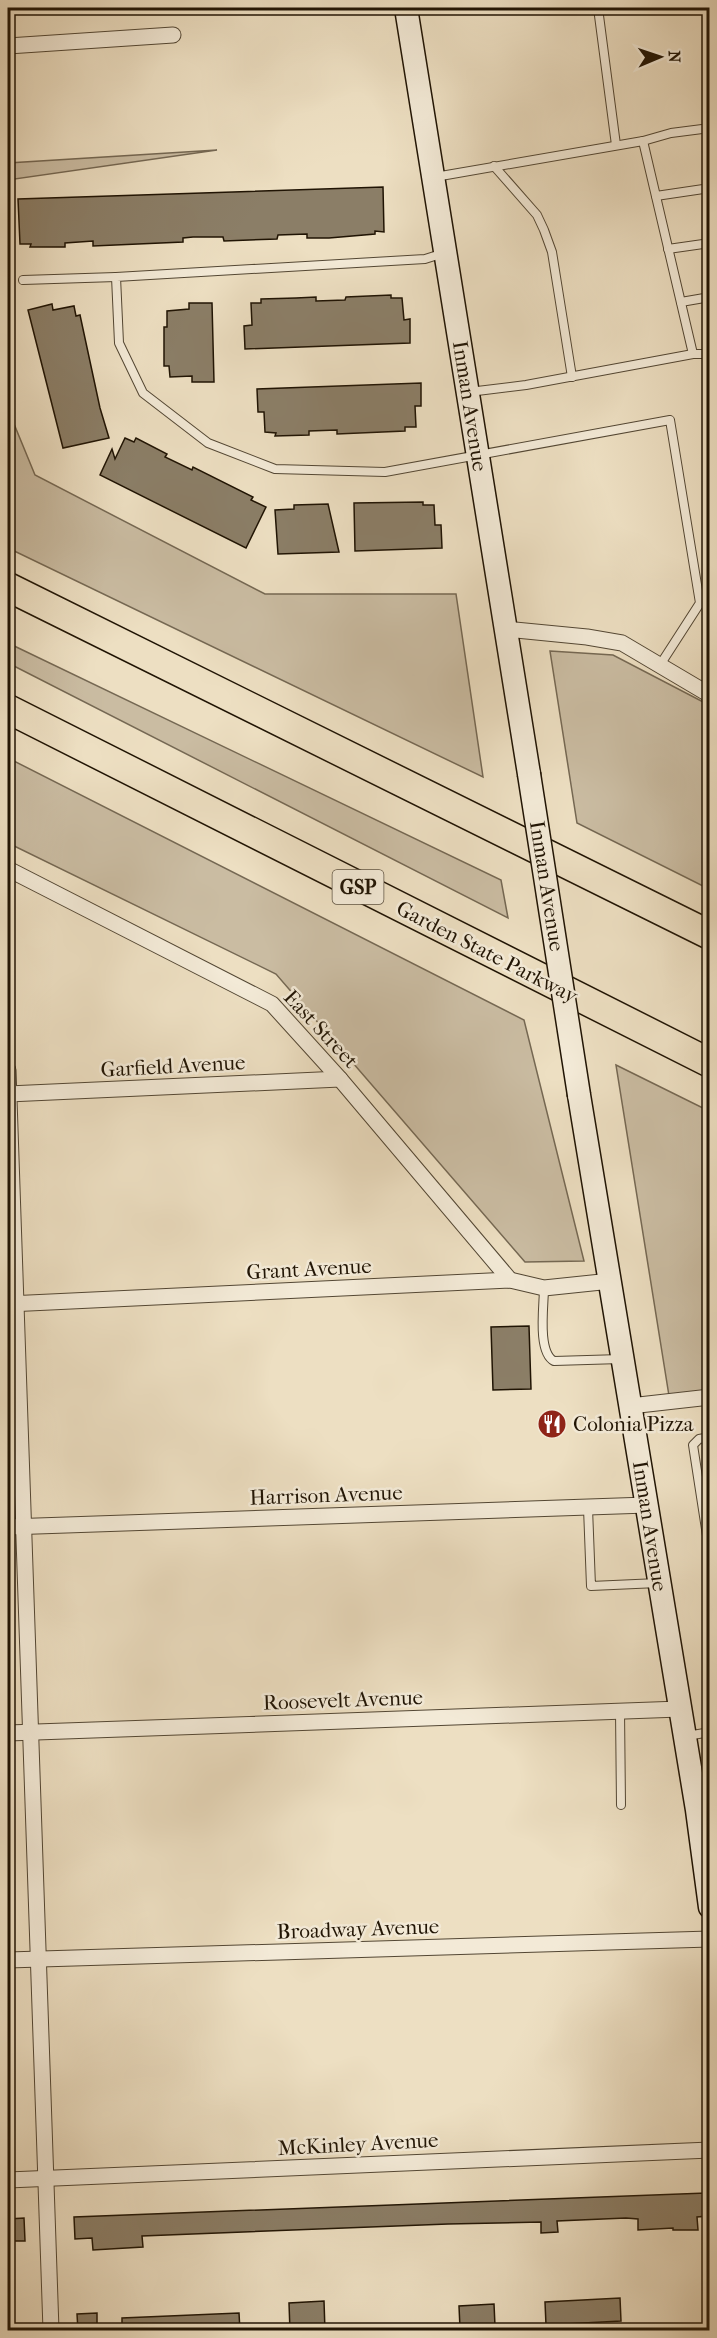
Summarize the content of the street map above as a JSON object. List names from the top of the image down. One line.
{"streets":{"highway":["GSP","Garden State Parkway"],"main road":["Inman Avenue"],"street":["East Street","Garfield Avenue","Grant Avenue","Harrison Avenue","Roosevelt Avenue","Broadway Avenue","McKinley Avenue"]},"crossings":[["Inman Avenue","Grant Avenue"],["Inman Avenue","Harrison Avenue"],["Inman Avenue","Roosevelt Avenue"],["East Street","Garfield Avenue"],["East Street","Grant Avenue"]],"places":{"restaurant":["Colonia Pizza"]},"north":"right"}
